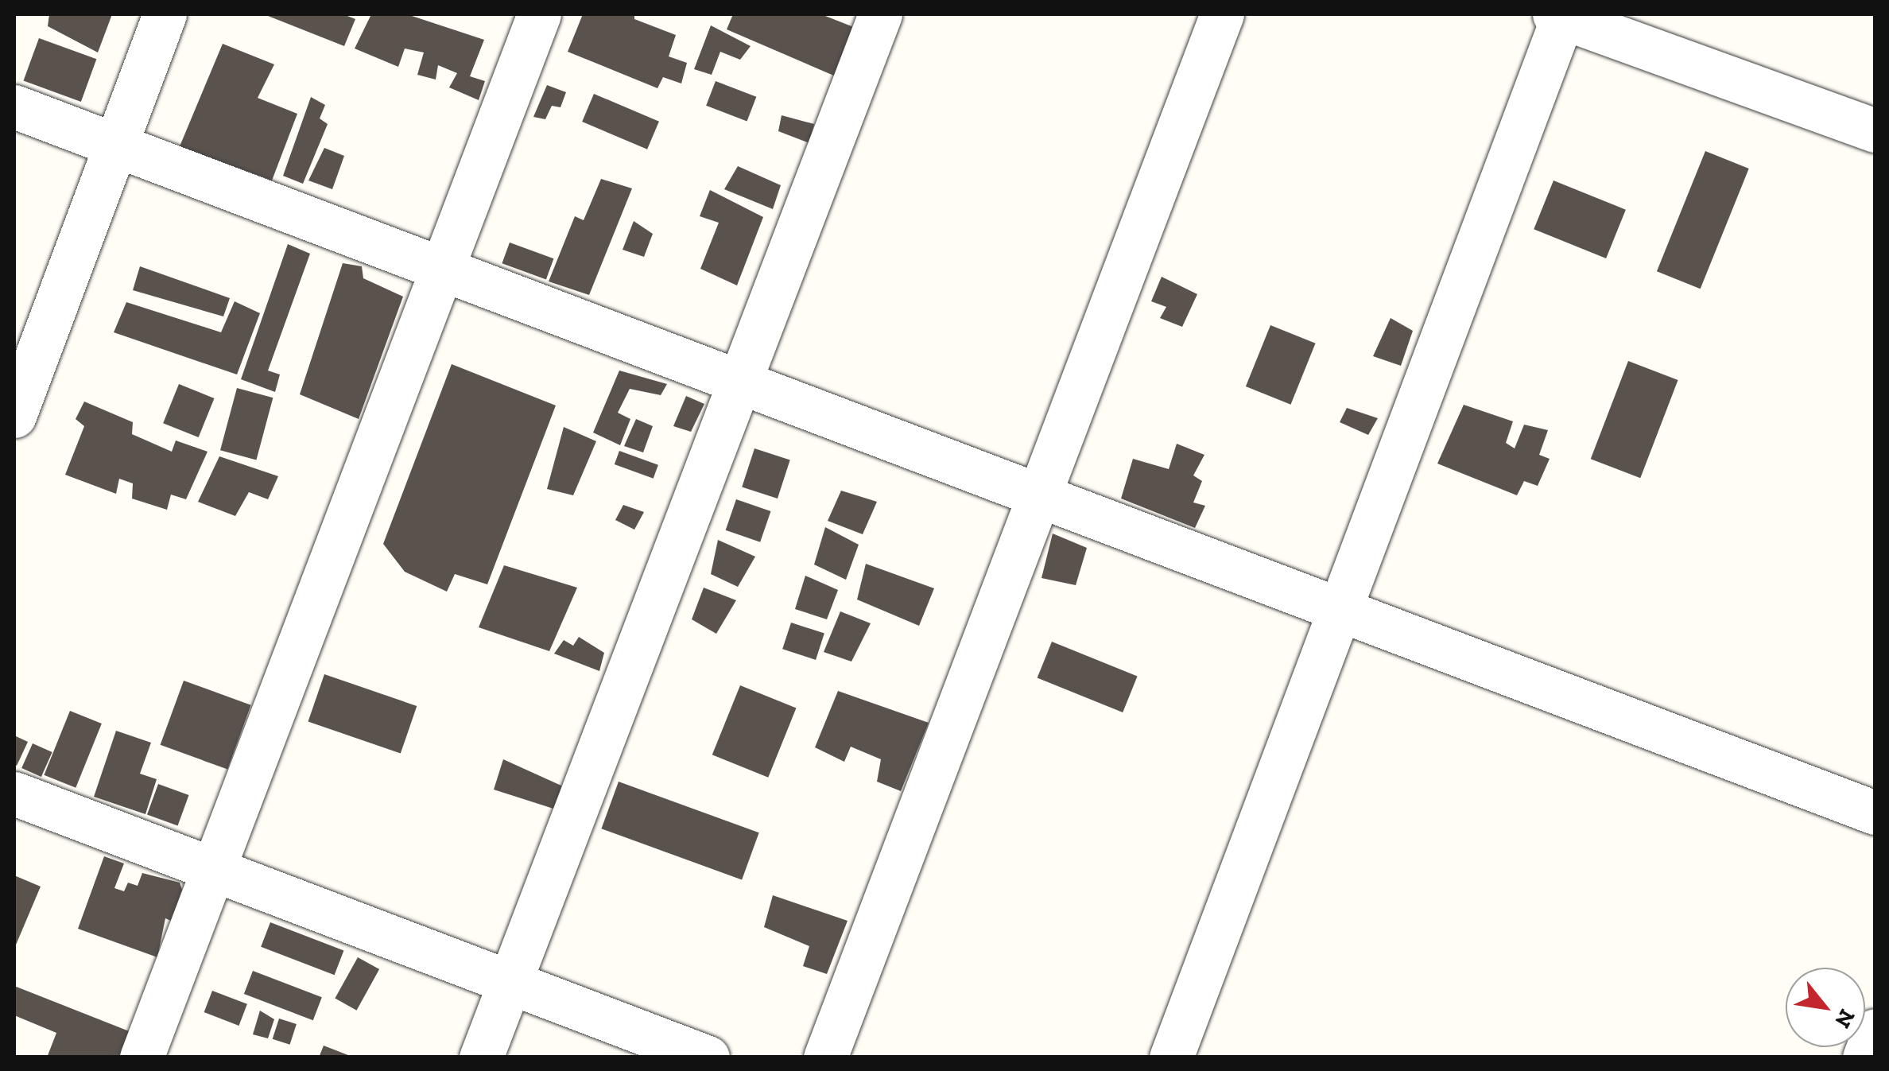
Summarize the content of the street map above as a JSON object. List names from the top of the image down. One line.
{"north":"bottom right"}
